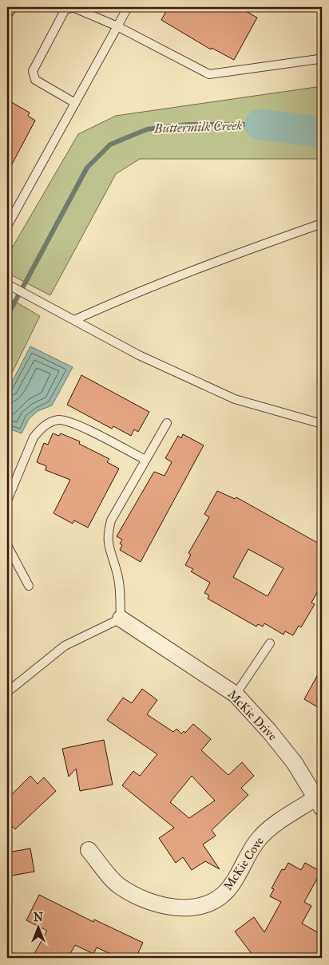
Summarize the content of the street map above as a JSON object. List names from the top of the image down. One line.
{"streets":{"street":["McKie Drive","McKie Cove"]},"crossings":[["McKie Drive","McKie Cove"]],"water":["Buttermilk Creek"],"north":"top"}
